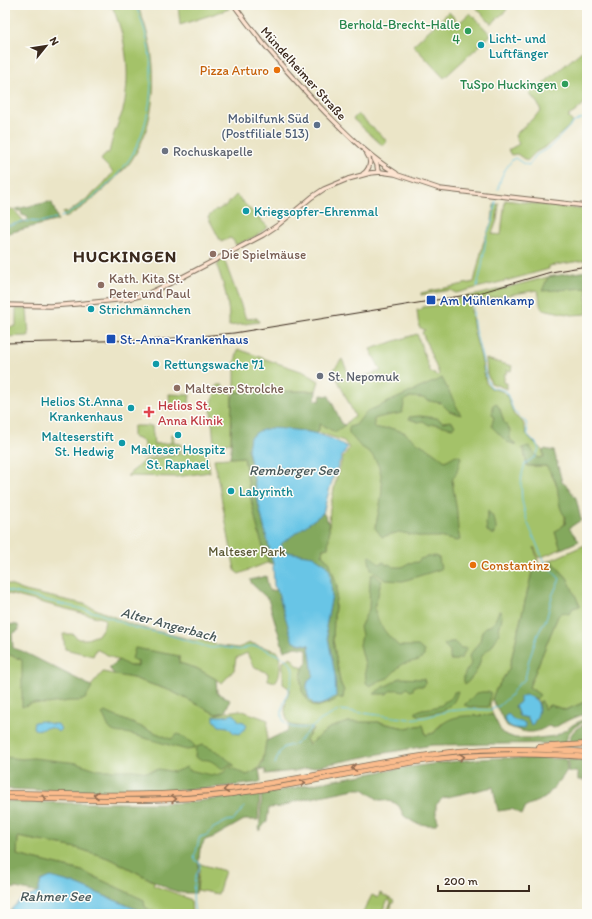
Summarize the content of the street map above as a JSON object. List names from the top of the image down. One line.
{"streets":{"main road":["Mündelheimer Straße"]},"districts":["HUCKINGEN"],"water":["Remberger See","Alter Angerbach","Rahmer See"],"parks":["Malteser Park"],"places":{"other":["Berhold-Brecht-Halle 4","Licht- und Luftfänger","Pizza Arturo","TuSpo Huckingen","Mobilfunk Süd (Postfiliale 513)","Rochuskapelle","Kriegsopfer-Ehrenmal","Die Spielmäuse","Kath. Kita St. Peter und Paul","Strichmännchen","Rettungswache 71","St. Nepomuk","Malteser Strolche","Helios St.Anna Krankenhaus","Malteser Hospitz St. Raphael","Malteserstift St. Hedwig","Labyrinth","Constantinz"],"transit":["Am Mühlenkamp","St.-Anna-Krankenhaus"],"health":["Helios St. Anna Klinik"]},"scale_bar":"200 m","north":"top right"}
